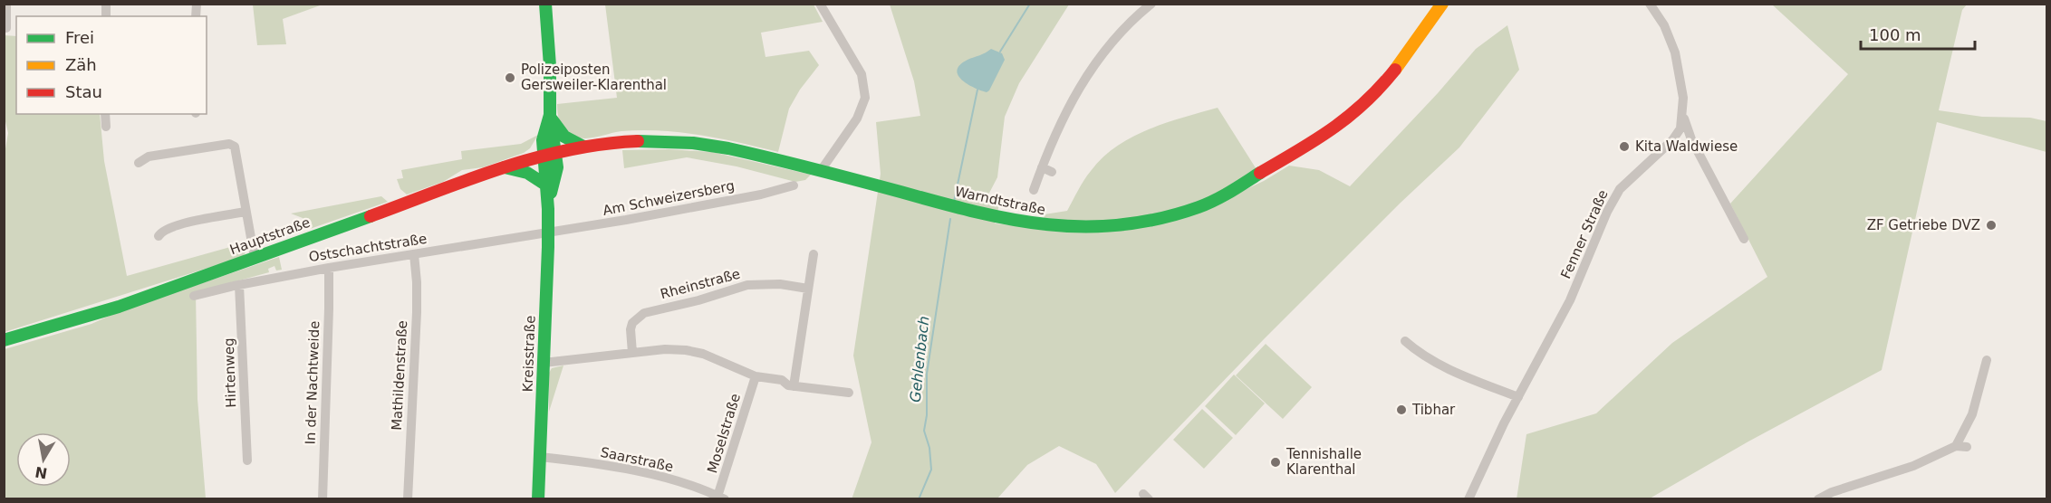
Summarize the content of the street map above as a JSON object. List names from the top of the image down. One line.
{"streets":{"main road":["Warndtstraße","Hauptstraße","Kreisstraße"],"street":["Am Schweizersberg","Fenner Straße","Ostschachtstraße","Rheinstraße","Hirtenweg","Mathildenstraße","In der Nachtweide","Moselstraße","Saarstraße"]},"crossings":[["Am Schweizersberg","Ostschachtstraße"],["Am Schweizersberg","Kreisstraße"],["Warndtstraße","Hauptstraße"],["Warndtstraße","Kreisstraße"],["Hauptstraße","Kreisstraße"],["Ostschachtstraße","Kreisstraße"],["Ostschachtstraße","Hirtenweg"],["Ostschachtstraße","Mathildenstraße"],["Ostschachtstraße","In der Nachtweide"],["Kreisstraße","Saarstraße"],["Moselstraße","Saarstraße"]],"water":["Gehlenbach"],"places":["Polizeiposten Gersweiler-Klarenthal","Kita Waldwiese","ZF Getriebe DVZ","Tibhar","Tennishalle Klarenthal"],"legend":["Frei","Zäh","Stau"],"scale_bar":"100 m","north":"bottom"}
